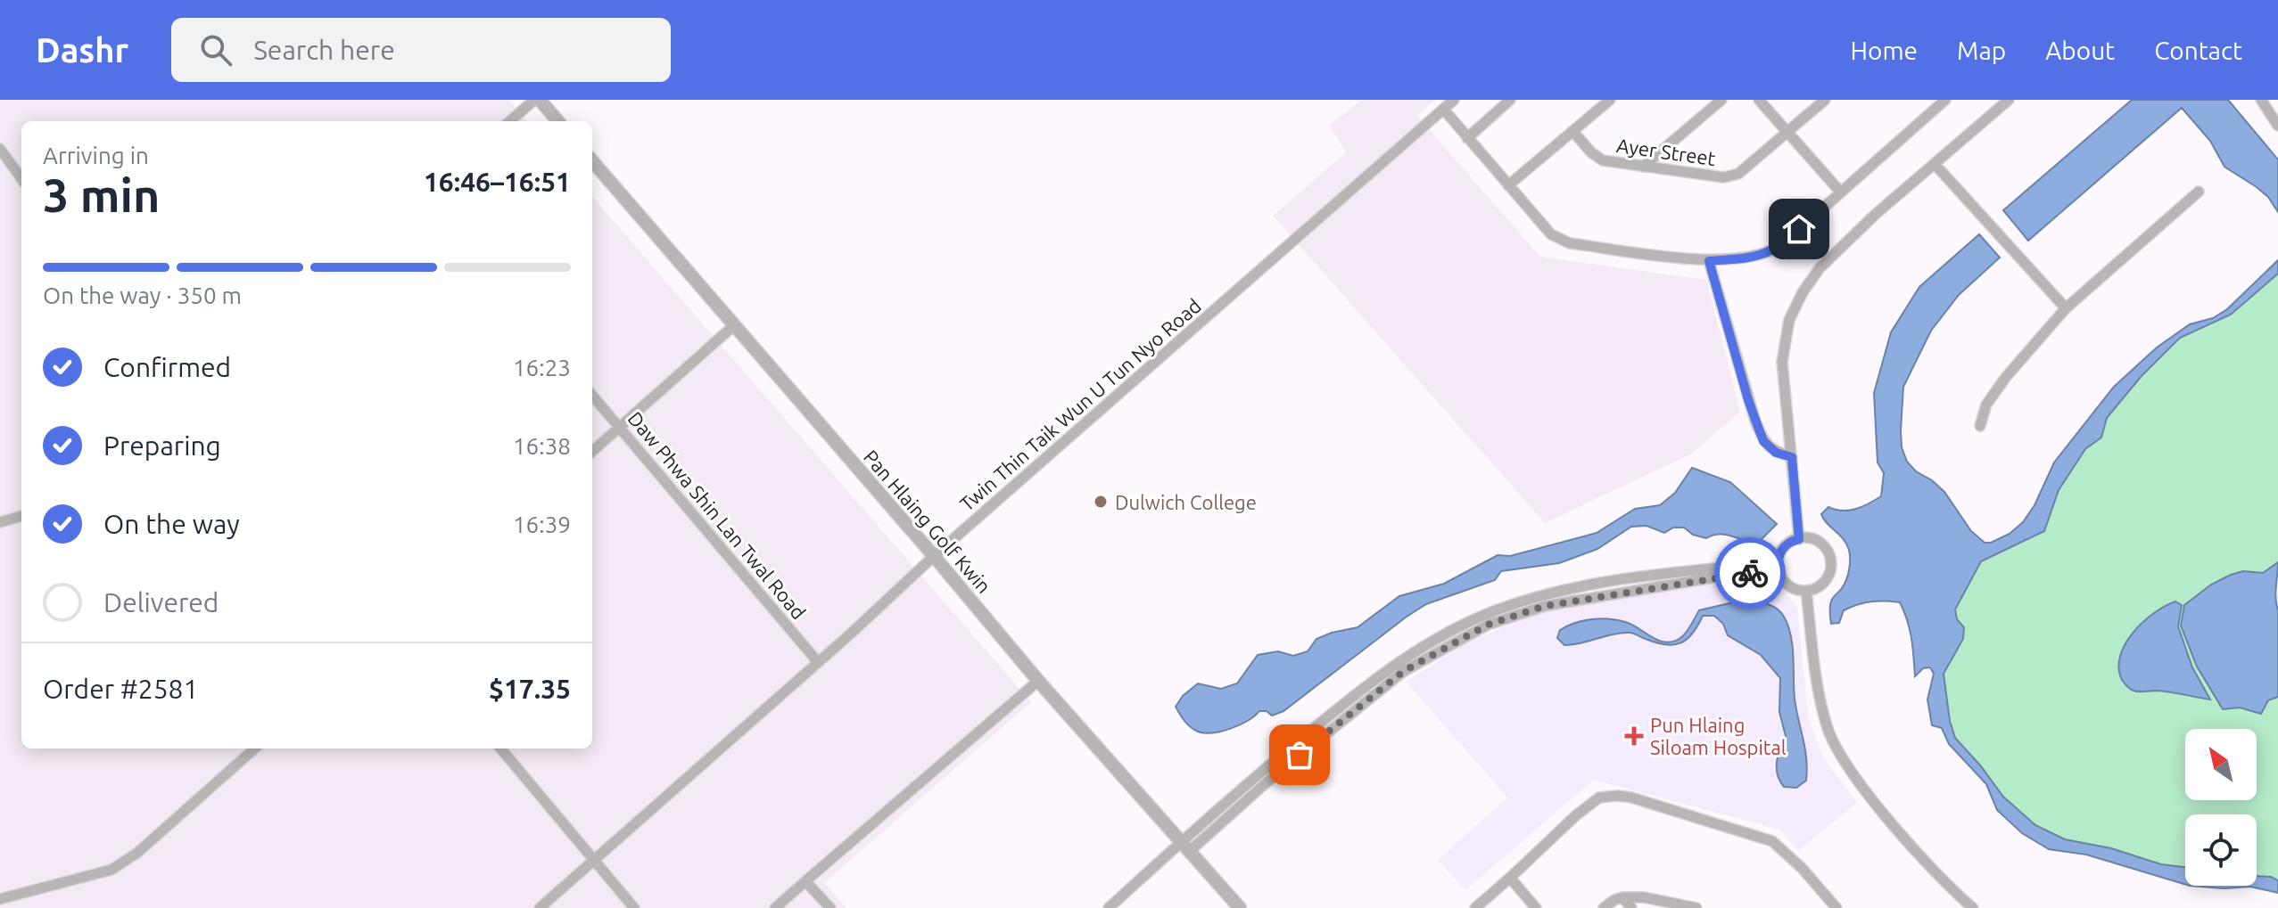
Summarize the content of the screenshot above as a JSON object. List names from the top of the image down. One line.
{"streets":{"street":["Ayer Street","Twin Thin Taik Wun U Tun Nyo Road","Daw Phwa Shin Lan Twal Road","Pan Hlaing Golf Kwin"]},"crossings":[["Twin Thin Taik Wun U Tun Nyo Road","Daw Phwa Shin Lan Twal Road"],["Twin Thin Taik Wun U Tun Nyo Road","Pan Hlaing Golf Kwin"]],"places":{"other":["Dulwich College"],"health":["Pun Hlaing Siloam Hospital"]},"north":"top left","page":{"header":"Dashr","search":"Search here","nav":["Home","Map","About","Contact"],"heading":["3 min","Arriving in","16:46–16:51"],"panel":["Order #2581","$17.35"],"bar":"On the way · 350 m","list":[["Confirmed","16:23"],["Preparing","16:38"],["On the way","16:39"],"Delivered"]}}
